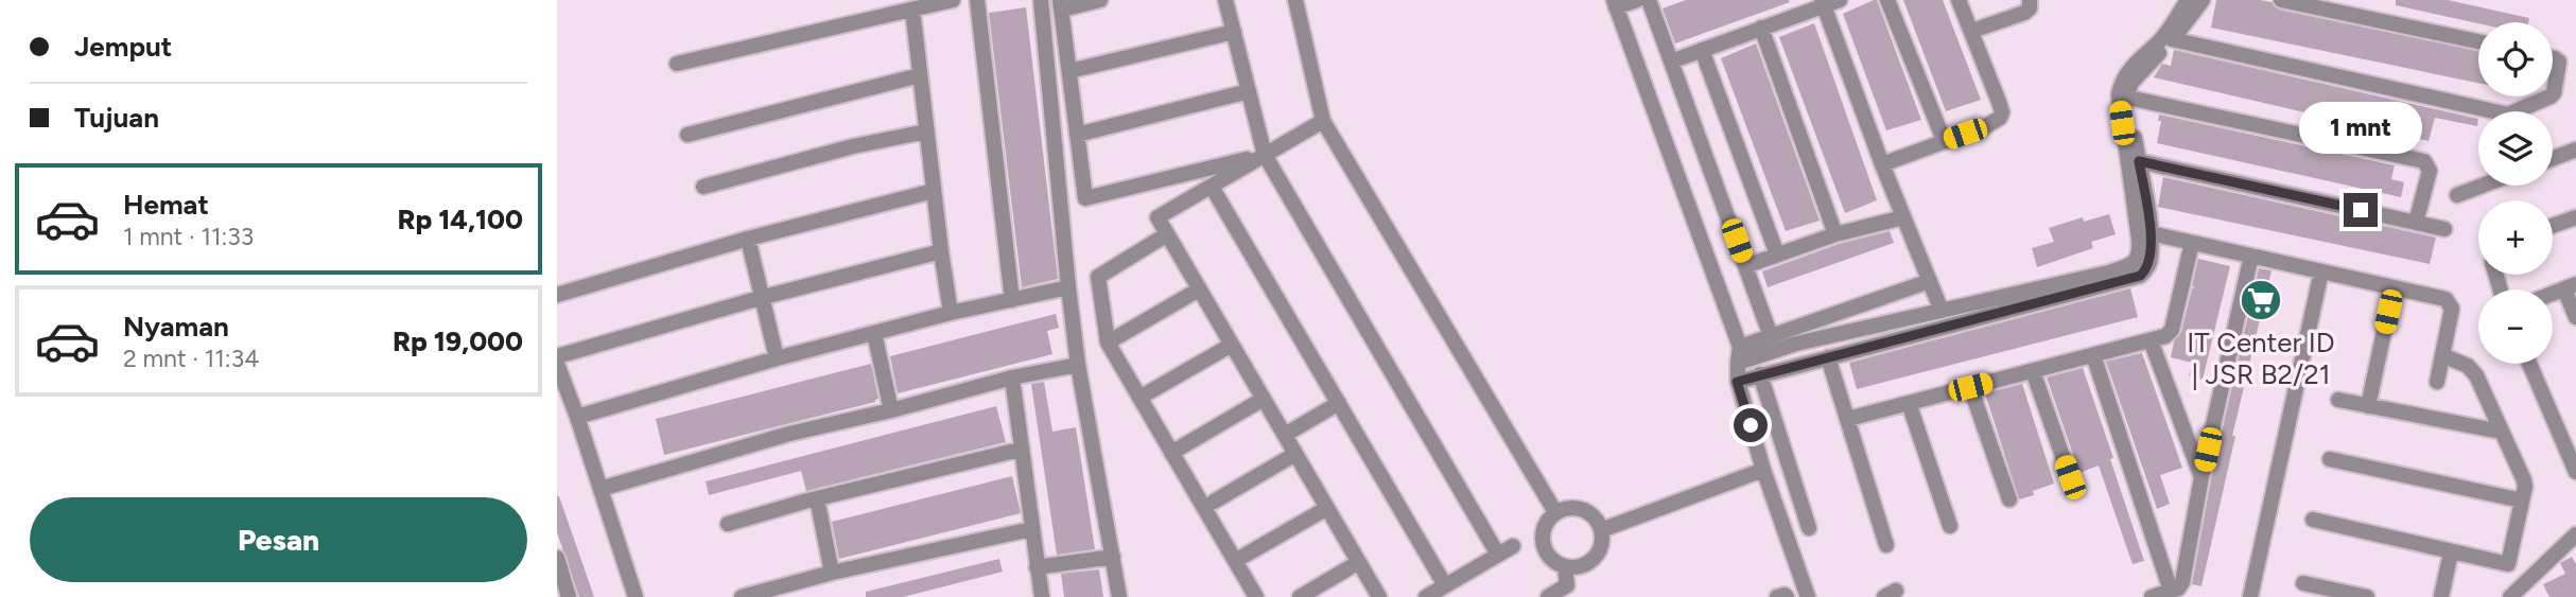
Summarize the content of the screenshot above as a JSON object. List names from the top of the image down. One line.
{"places":{"supermarket":["IT Center ID | JSR B2/21"]},"page":{"banner":["Jemput","Tujuan"],"map_buttons":["+","−"],"bubble":"1 mnt","list":[{"name":"Hemat","note":"1 mnt · 11:33","value":"Rp 14,100"},{"name":"Nyaman","note":"2 mnt · 11:34","value":"Rp 19,000"}],"buttons":"Pesan"}}
